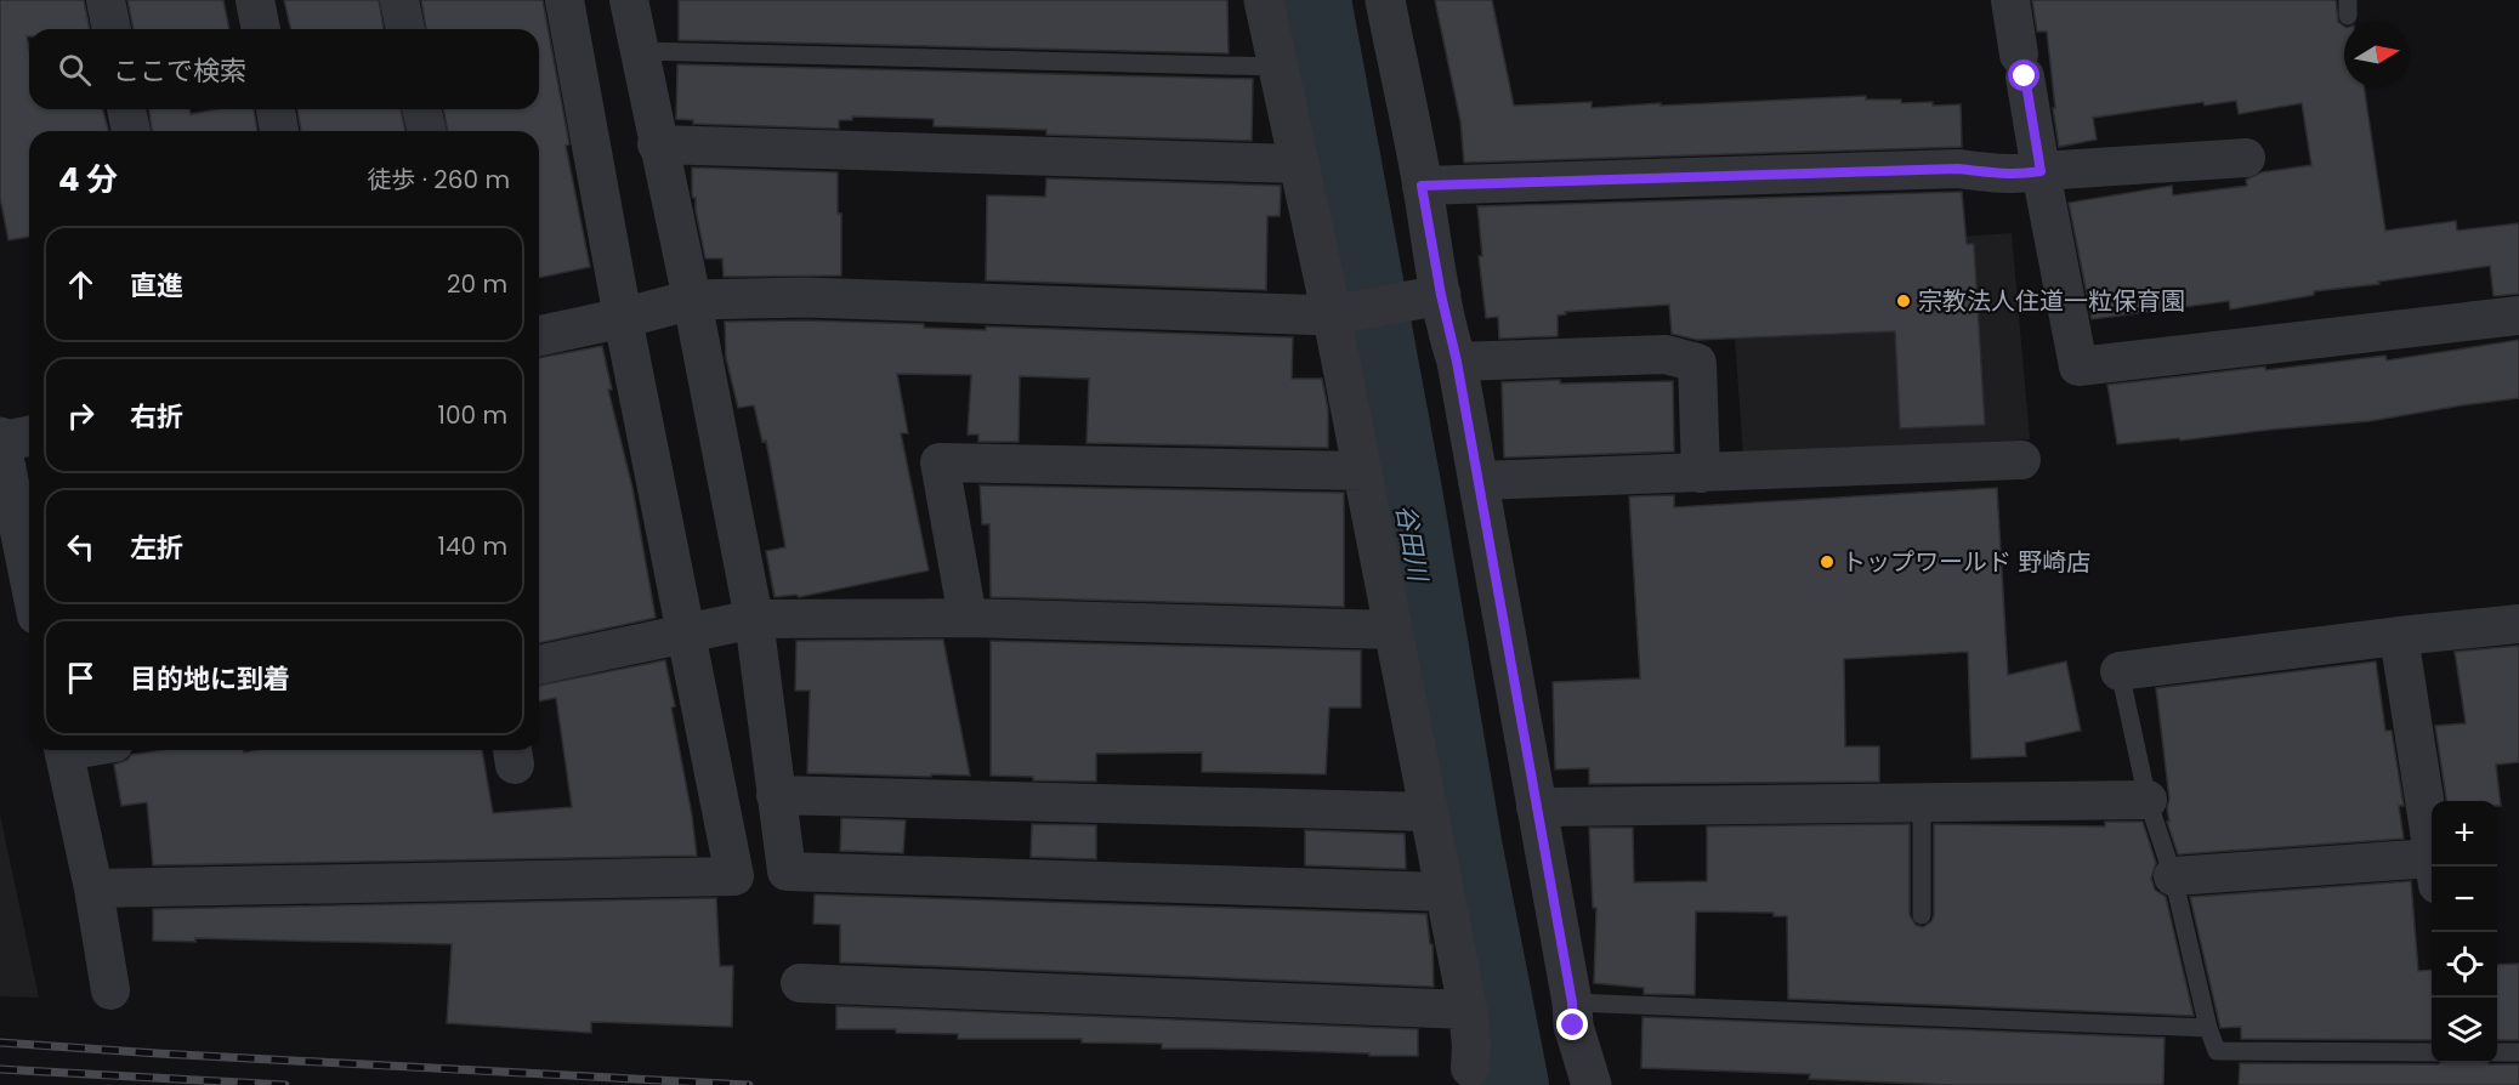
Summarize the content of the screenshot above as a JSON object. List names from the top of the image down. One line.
{"water":["谷田川"],"places":["宗教法人住道一粒保育園","トップワールド 野崎店"],"north":"right","page":{"search":"ここで検索","heading":["4 分","徒歩 · 260 m"],"list":[["直進","20 m"],["右折","100 m"],["左折","140 m"],"目的地に到着"],"map_buttons":["+","−"]}}
